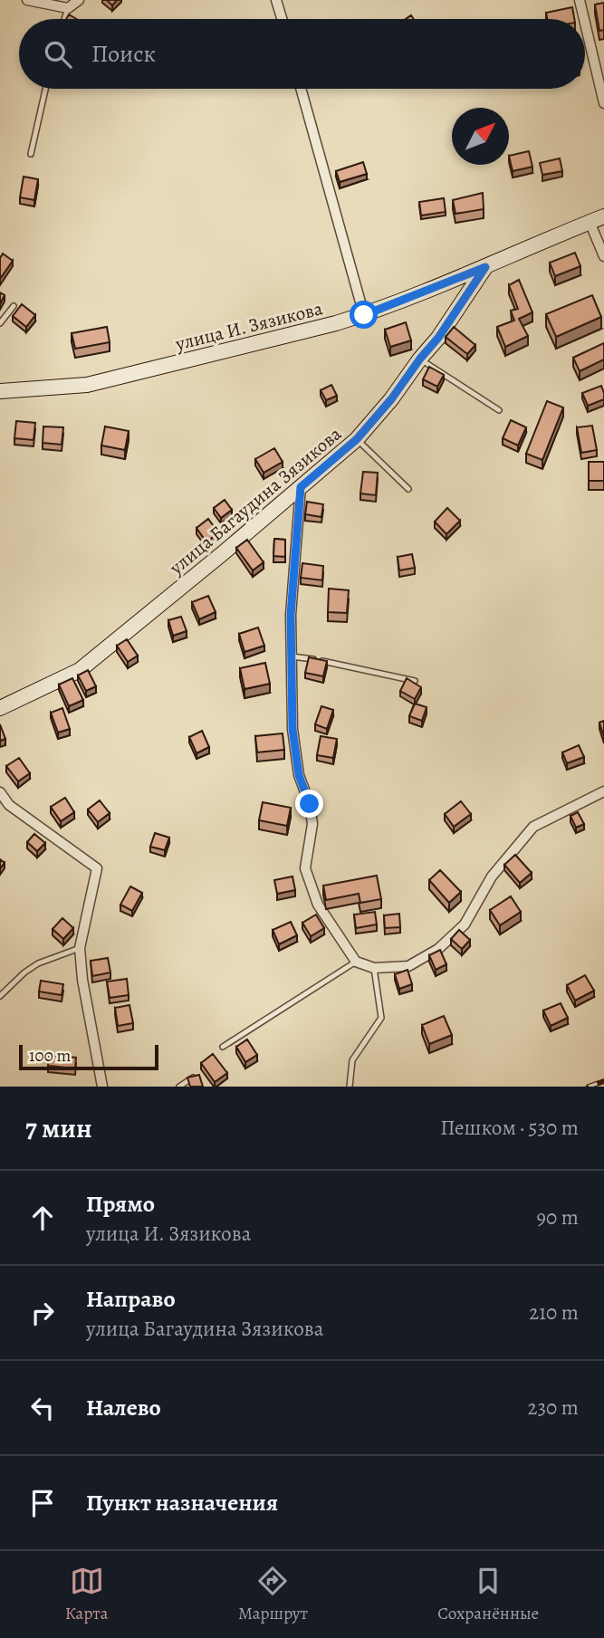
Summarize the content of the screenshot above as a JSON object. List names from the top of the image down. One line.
{"streets":{"street":["улица И. Зязикова","улица Багаудина Зязикова"]},"crossings":[["улица И. Зязикова","улица Багаудина Зязикова"]],"scale_bar":"100 m","north":"top right","page":{"search":"Поиск","scale":"100 m","heading":["7 мин","Пешком · 530 m"],"list":[["Прямо","улица И. Зязикова","90 m"],["Направо","улица Багаудина Зязикова","210 m"],["Налево","230 m"],"Пункт назначения"],"nav":["Карта","Маршрут","Сохранённые"]}}
